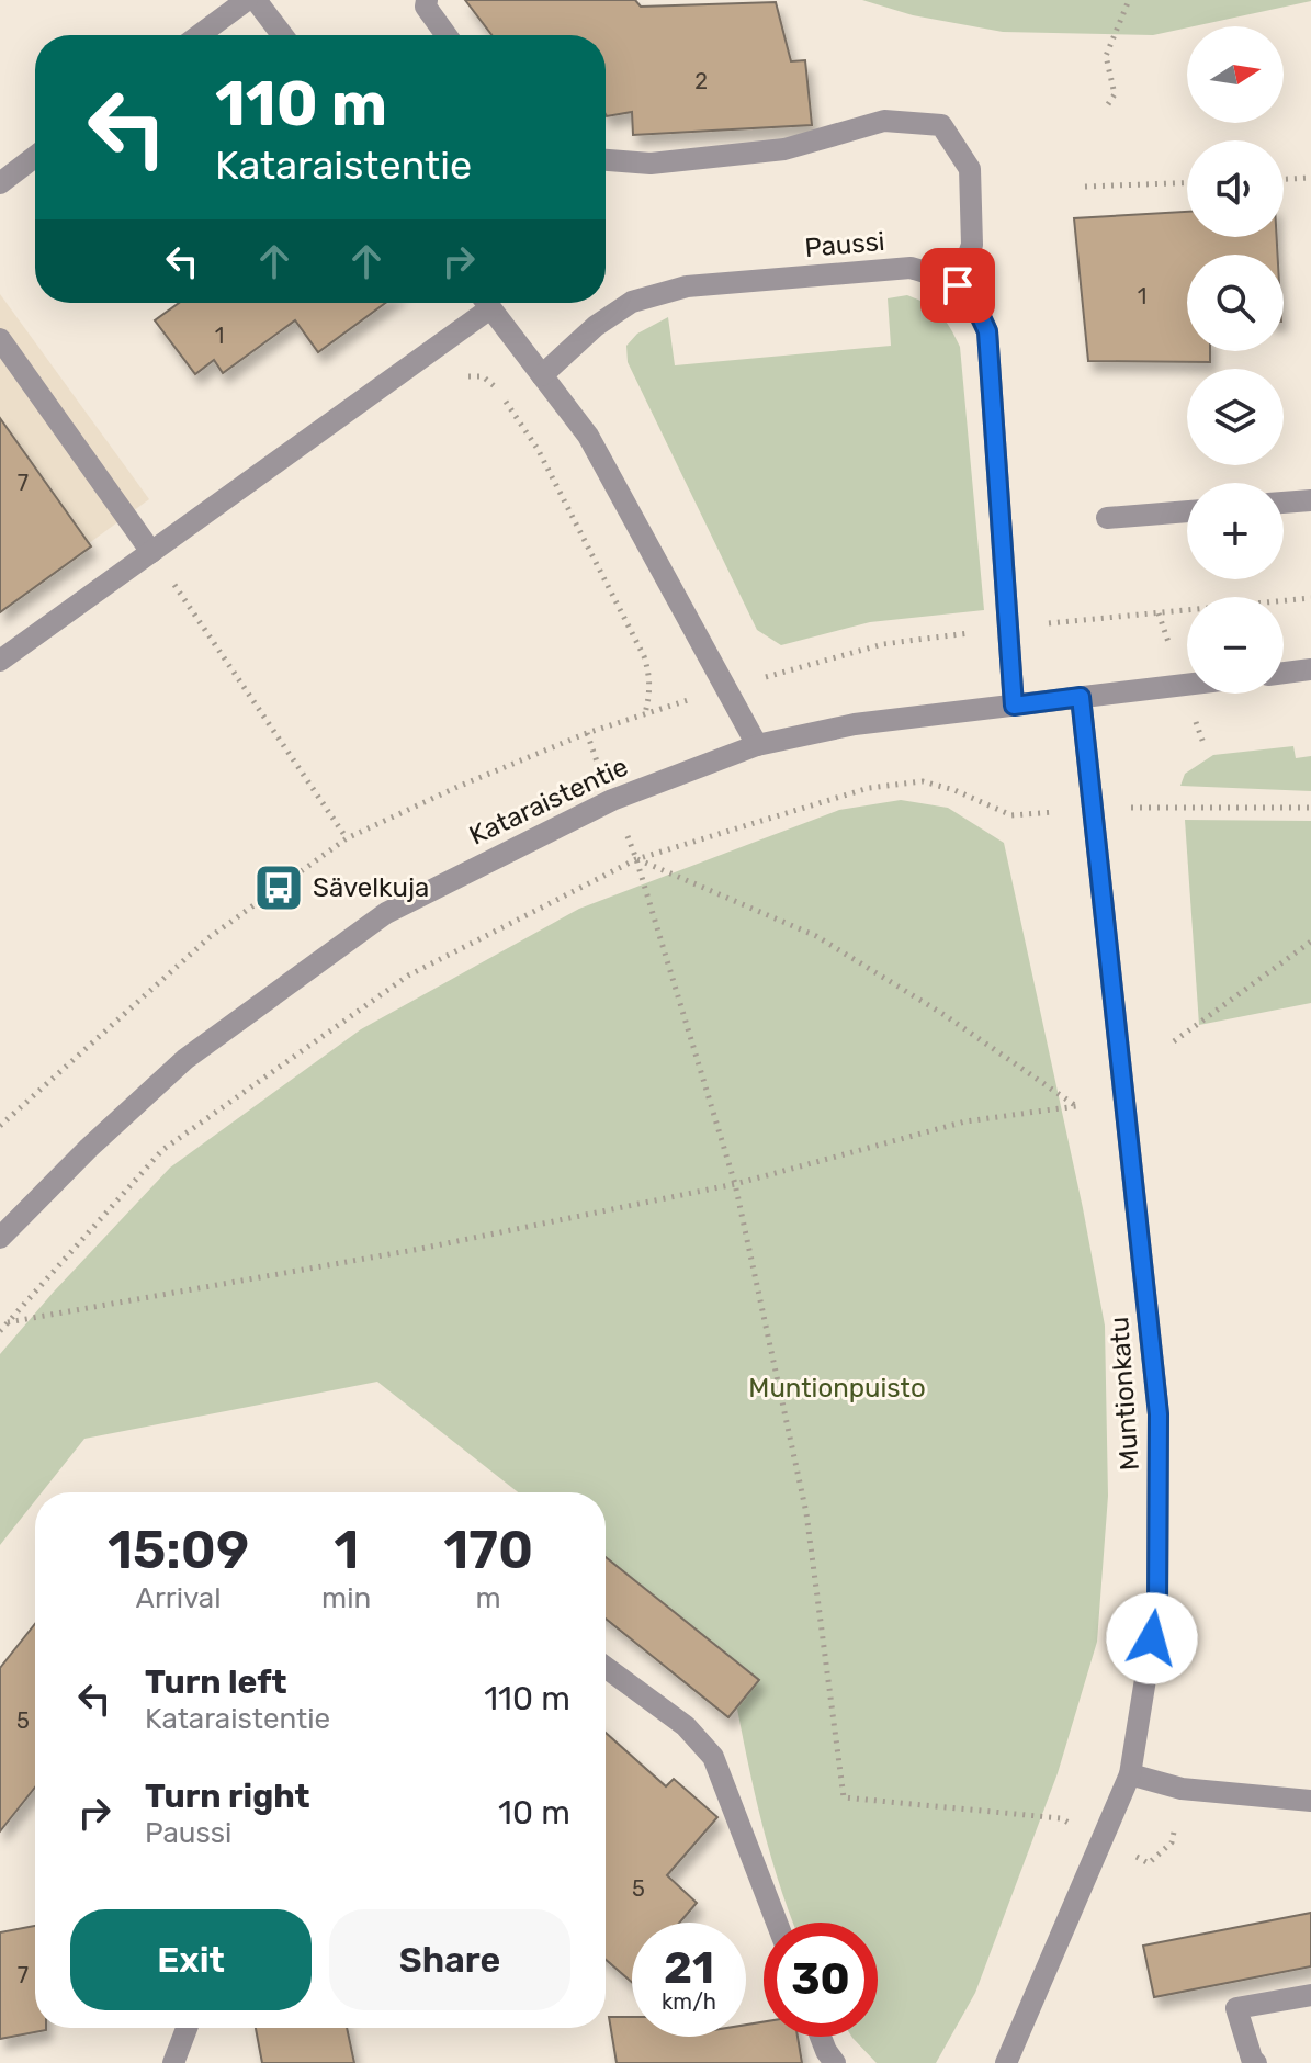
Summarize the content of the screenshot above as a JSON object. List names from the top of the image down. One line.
{"streets":{"street":["Paussi","Kataraistentie","Muntionkatu"]},"crossings":[["Kataraistentie","Muntionkatu"]],"parks":["Muntionpuisto"],"places":{"bus stop":["Sävelkuja"]},"house_numbers":["2","1","1","7","5","5","7"],"north":"right","page":{"map_buttons":["+","−"],"turn":["110 m","Kataraistentie"],"eta":["15:09","Arrival","1","min","170","m"],"list":[{"name":"Turn left","note":"Kataraistentie","value":"110 m"},{"name":"Turn right","note":"Paussi","value":"10 m"}],"buttons":["Exit","Share"],"speed":"21 km/h","limit":"30"}}
